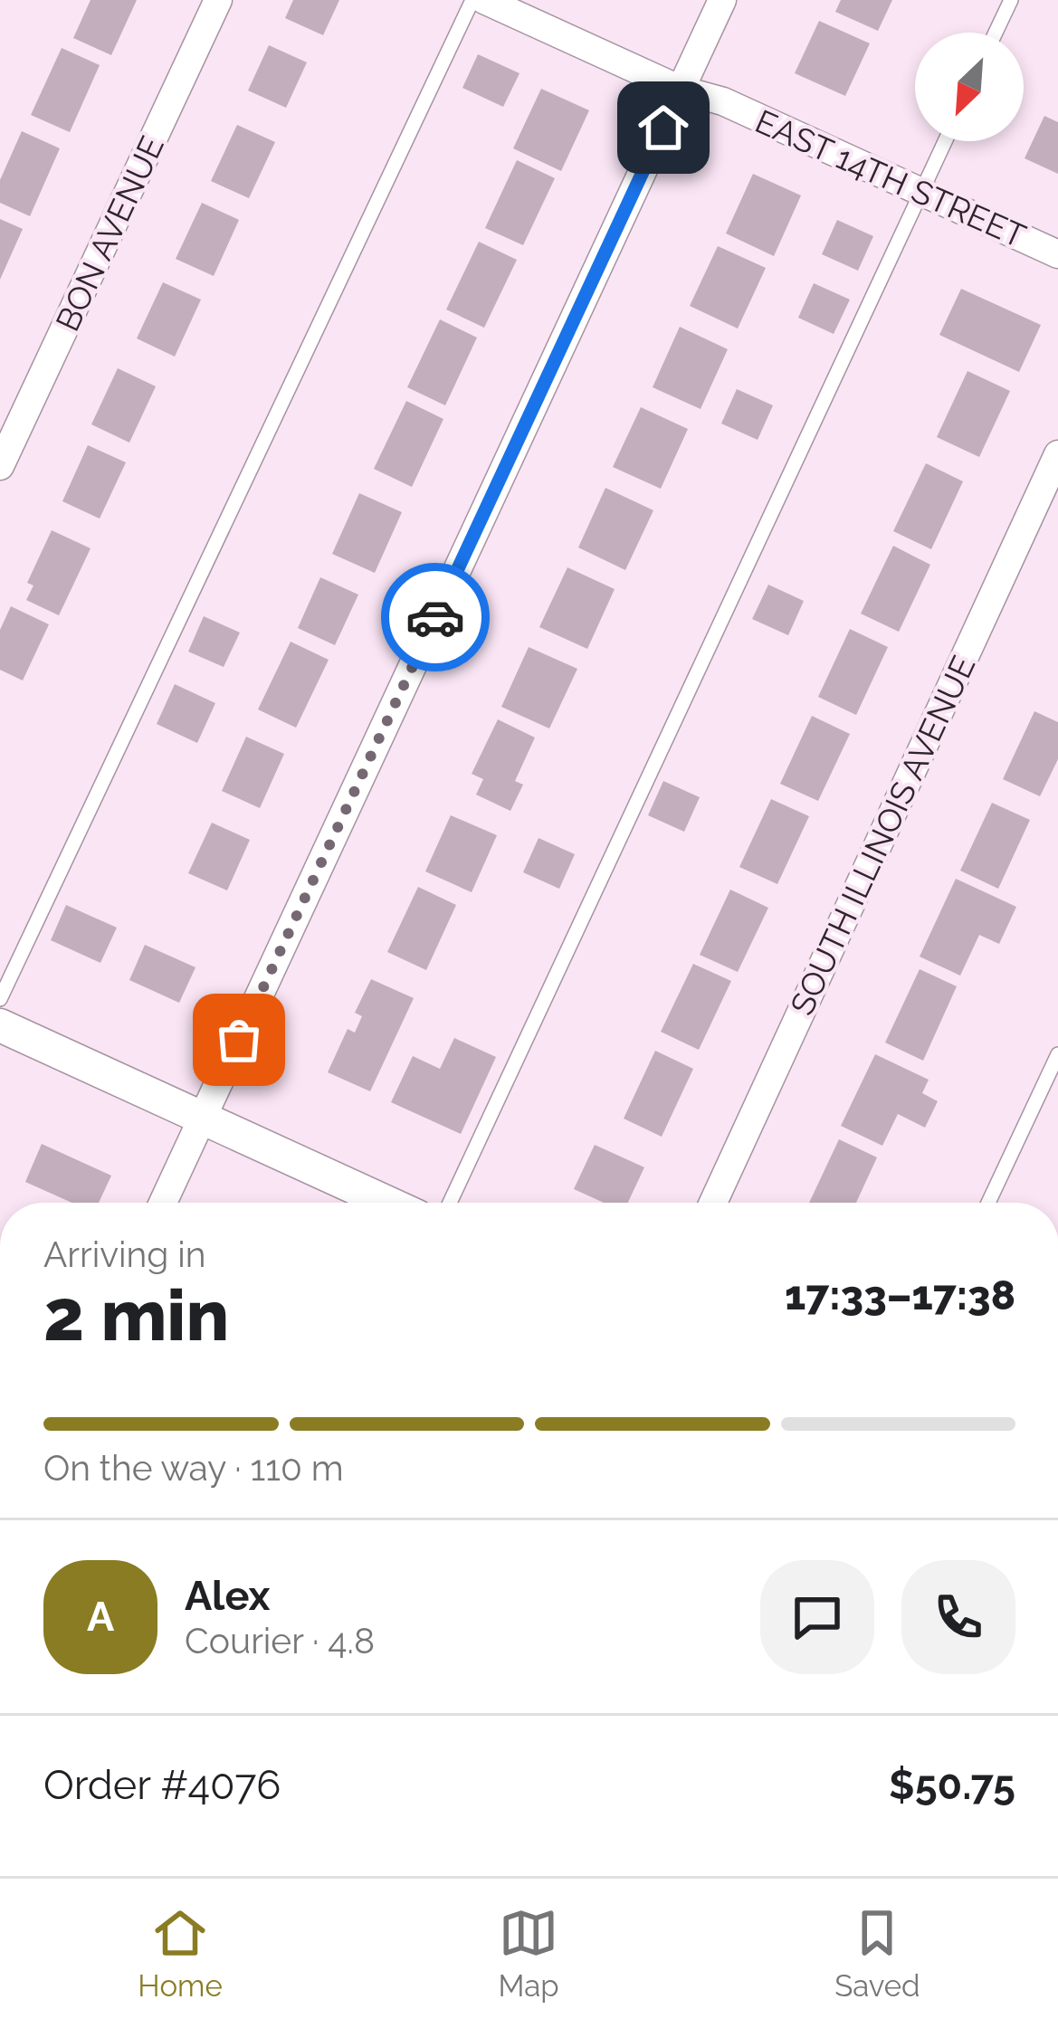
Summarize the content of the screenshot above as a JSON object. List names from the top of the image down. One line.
{"streets":{"street":["EAST 14TH STREET","BON AVENUE","SOUTH ILLINOIS AVENUE"]},"north":"bottom left","page":{"heading":["2 min","Arriving in","17:33–17:38"],"panel":["Alex","Courier · 4.8","Order #4076","$50.75"],"bar":"On the way · 110 m","round":"A","tabs":["Home","Map","Saved"]}}
